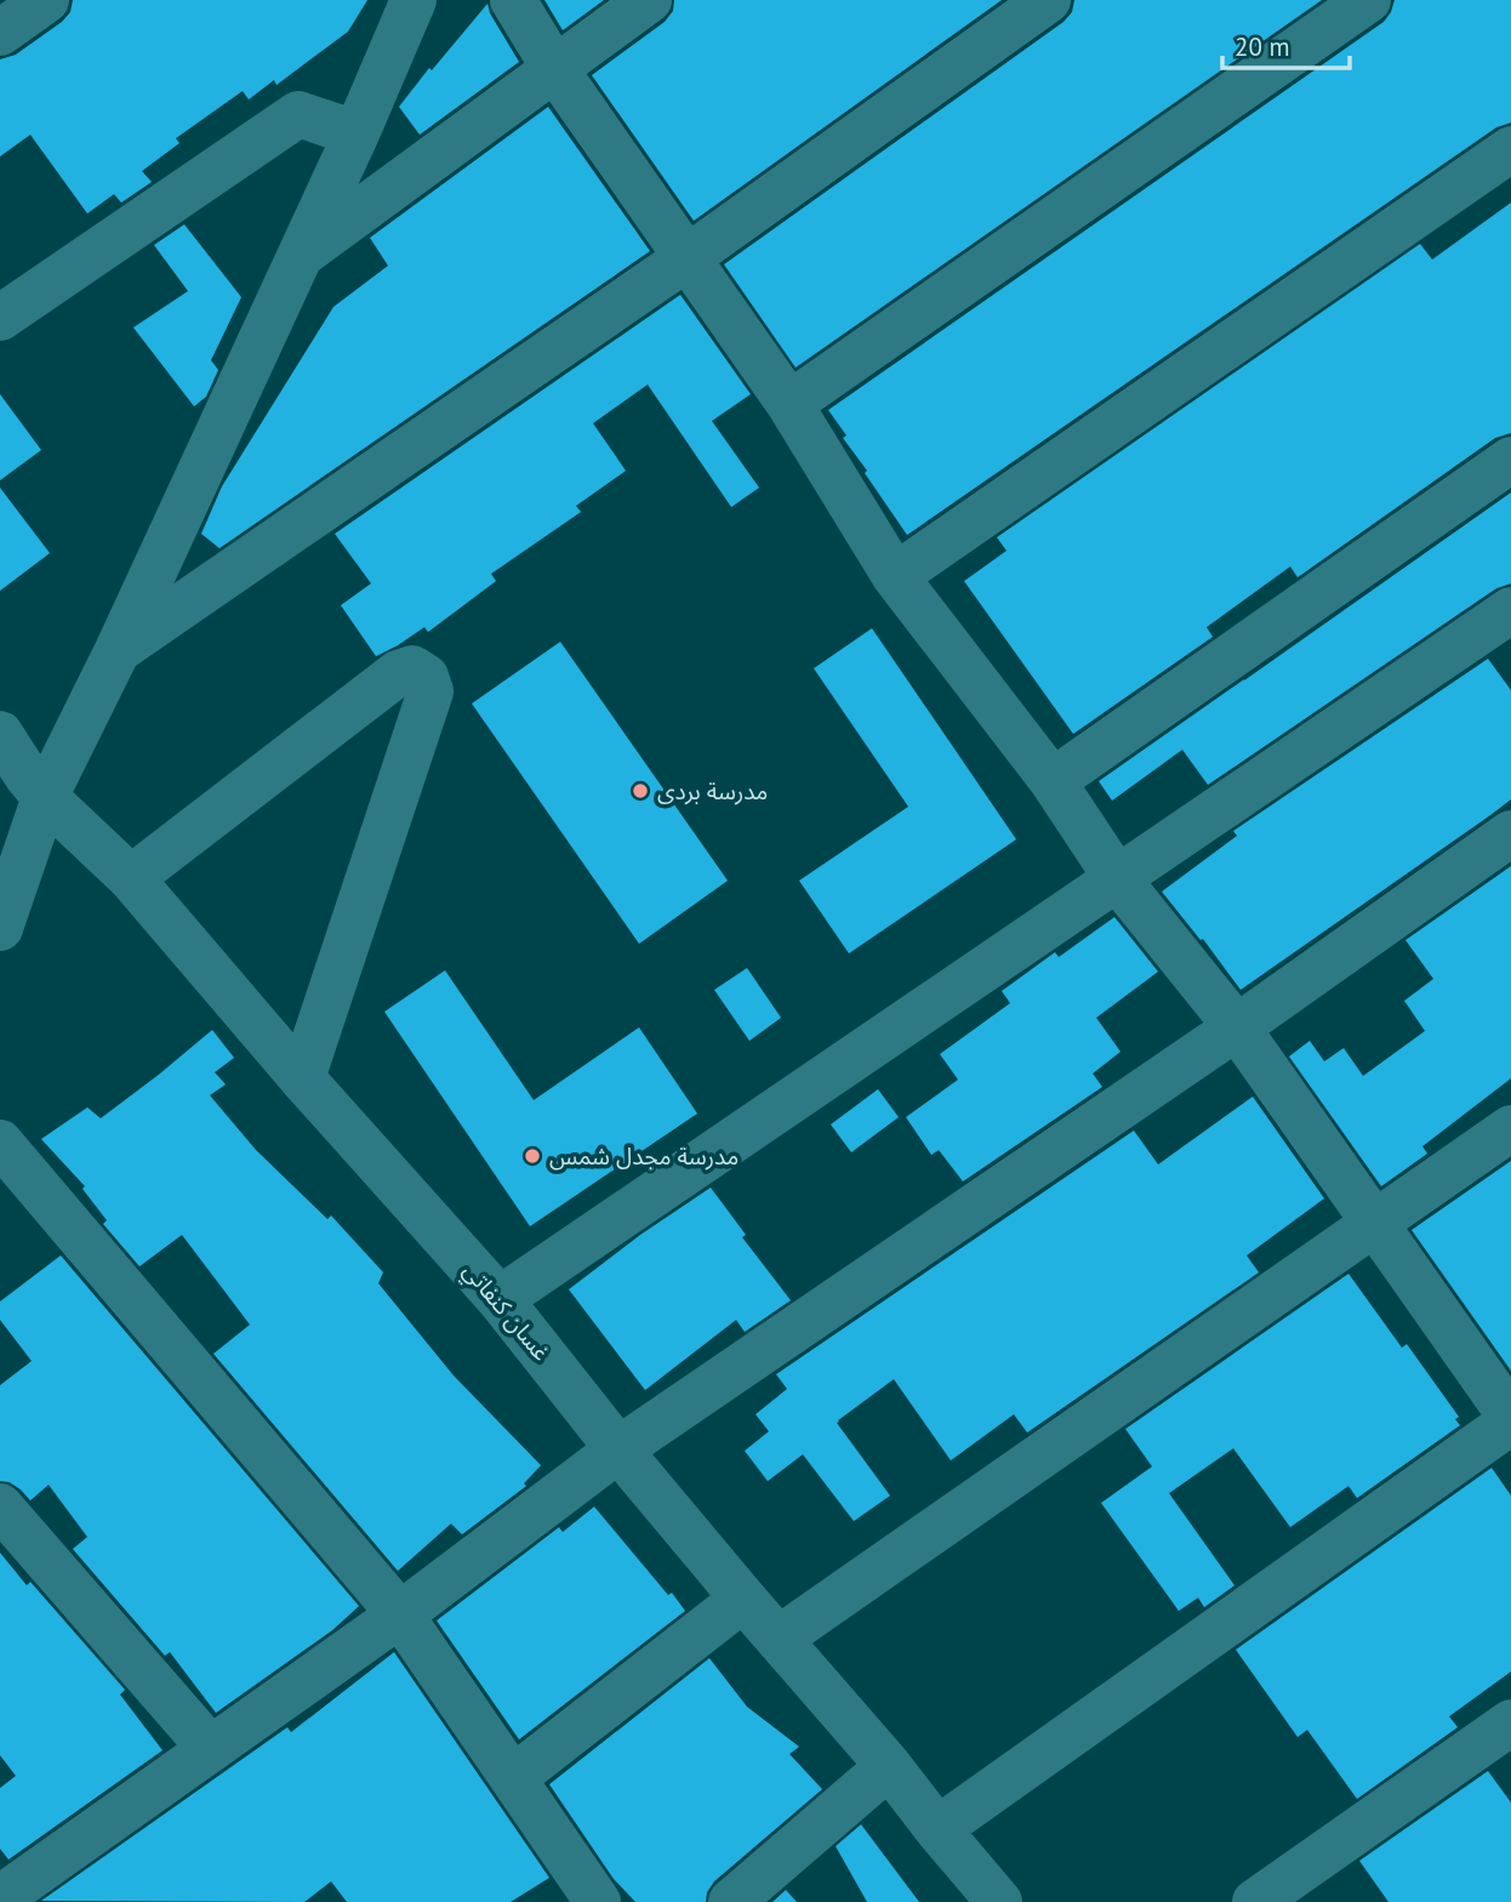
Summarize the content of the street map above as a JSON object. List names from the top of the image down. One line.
{"streets":{"street":["غسان كنفاتي"]},"places":["مدرسة بردى","مدرسة مجدل شمس"],"scale_bar":"20 m"}
